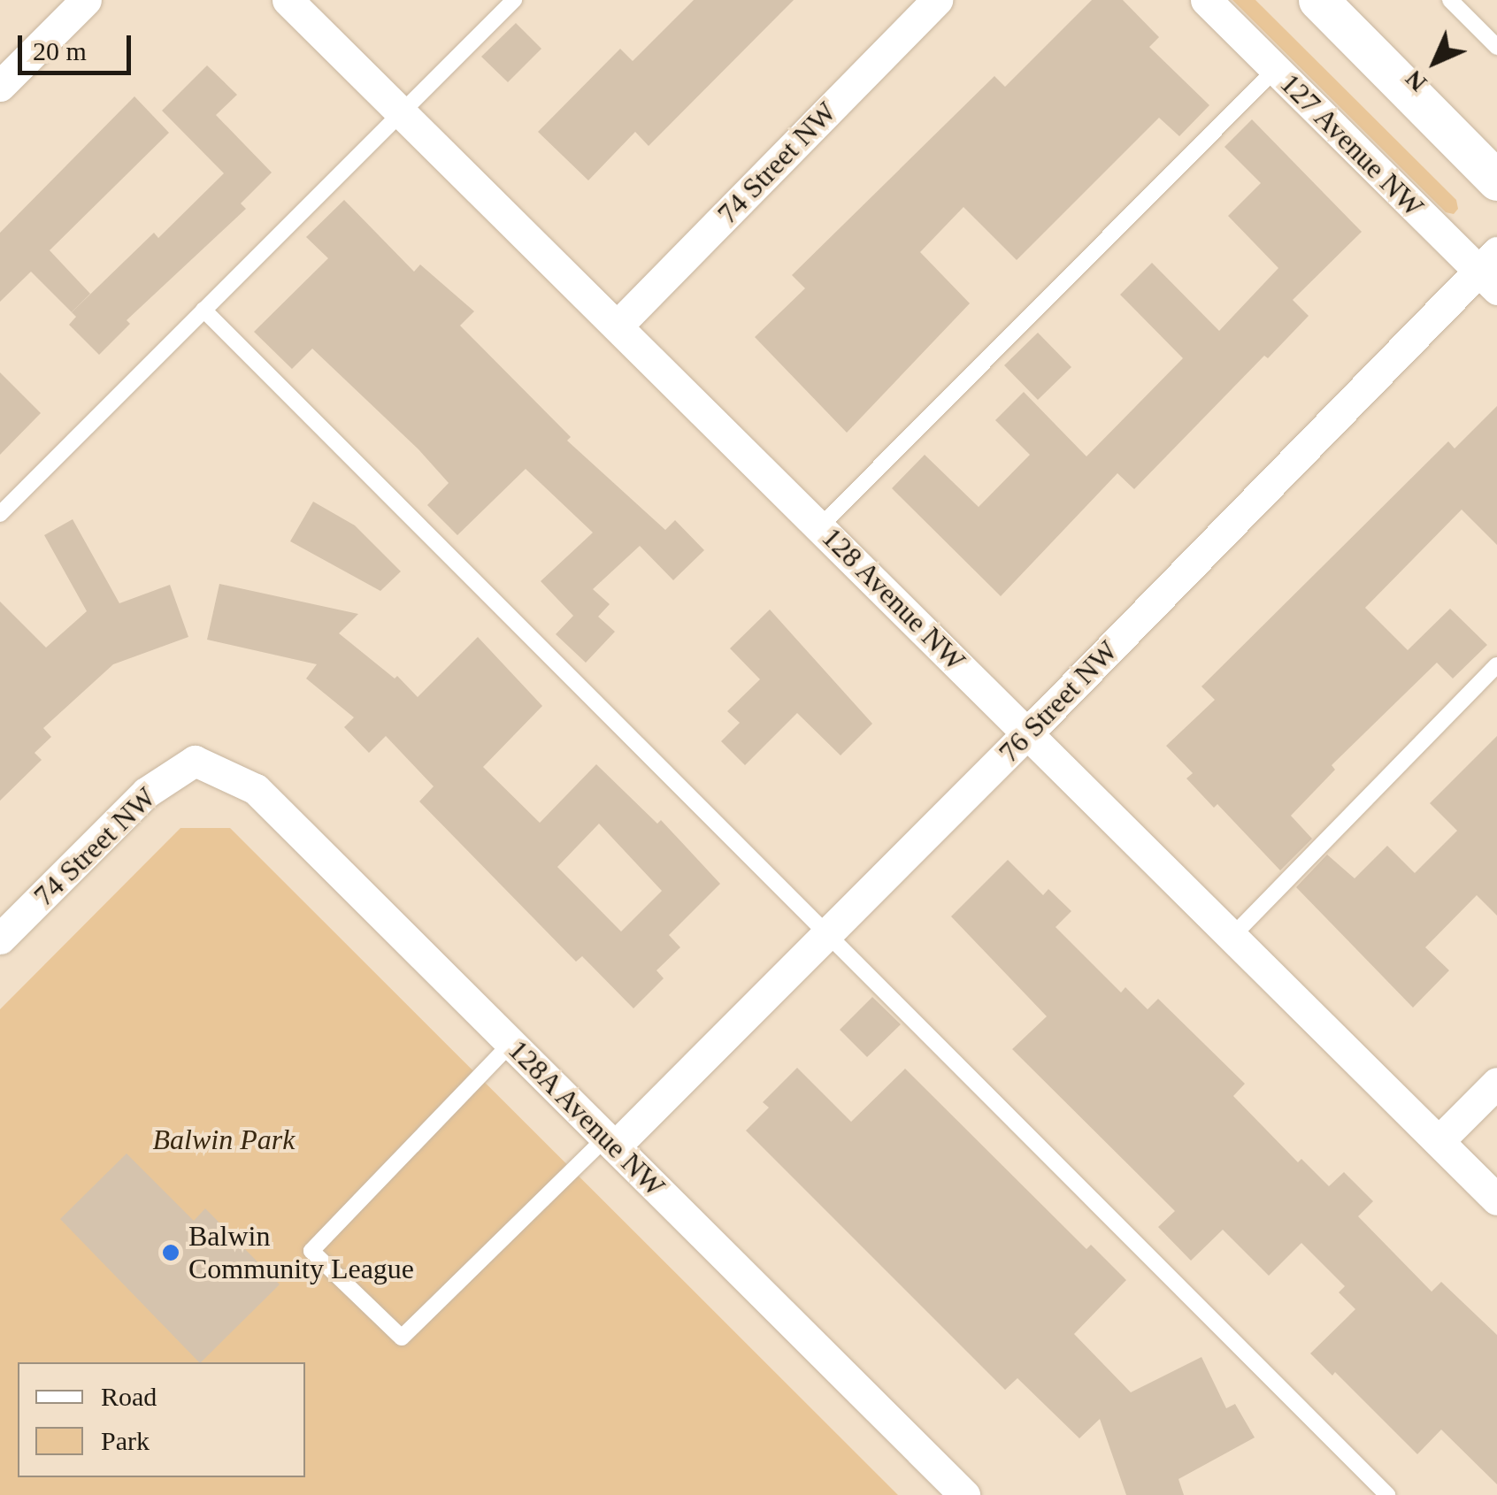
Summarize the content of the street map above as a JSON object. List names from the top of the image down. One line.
{"streets":{"street":["127 Avenue NW","74 Street NW","128 Avenue NW","76 Street NW","128A Avenue NW"]},"crossings":[["127 Avenue NW","76 Street NW"],["74 Street NW","128 Avenue NW"],["74 Street NW","128A Avenue NW"],["128 Avenue NW","76 Street NW"],["76 Street NW","128A Avenue NW"]],"parks":["Balwin Park"],"places":["Balwin Community League"],"legend":["Road","Park"],"scale_bar":"20 m","north":"bottom left"}
